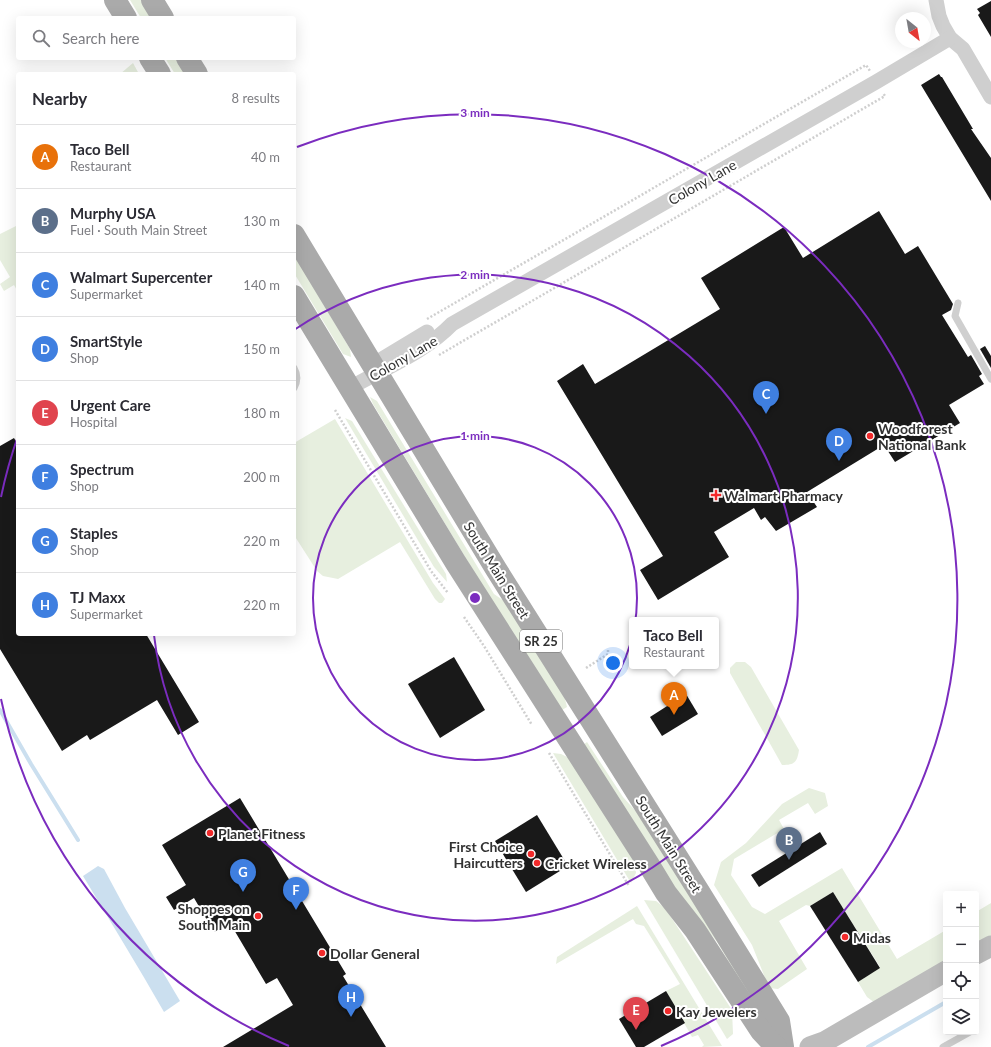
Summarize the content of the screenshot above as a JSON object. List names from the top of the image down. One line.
{"streets":{"main road":["South Main Street","SR 25"],"street":["Colony Lane"]},"crossings":[["Colony Lane","South Main Street"]],"places":{"other":["Woodforest National Bank","Planet Fitness","First Choice Haircutters","Cricket Wireless","Shoppes on South Main","Midas","Dollar General","Kay Jewelers"],"health":["Walmart Pharmacy"]},"north":"bottom right","page":{"search":"Search here","heading":["Nearby","8 results"],"list":[{"mark":"A","name":"Taco Bell","note":"Restaurant","value":"40 m"},{"mark":"B","name":"Murphy USA","note":"Fuel · South Main Street","value":"130 m"},{"mark":"C","name":"Walmart Supercenter","note":"Supermarket","value":"140 m"},{"mark":"D","name":"SmartStyle","note":"Shop","value":"150 m"},{"mark":"E","name":"Urgent Care","note":"Hospital","value":"180 m"},{"mark":"F","name":"Spectrum","note":"Shop","value":"200 m"},{"mark":"G","name":"Staples","note":"Shop","value":"220 m"},{"mark":"H","name":"TJ Maxx","note":"Supermarket","value":"220 m"}],"pins":["C","D","A","B","G","F","H","E"],"popup":["Taco Bell","Restaurant"],"map_buttons":["+","−"]},"rings":["3 min","2 min","1 min"]}
